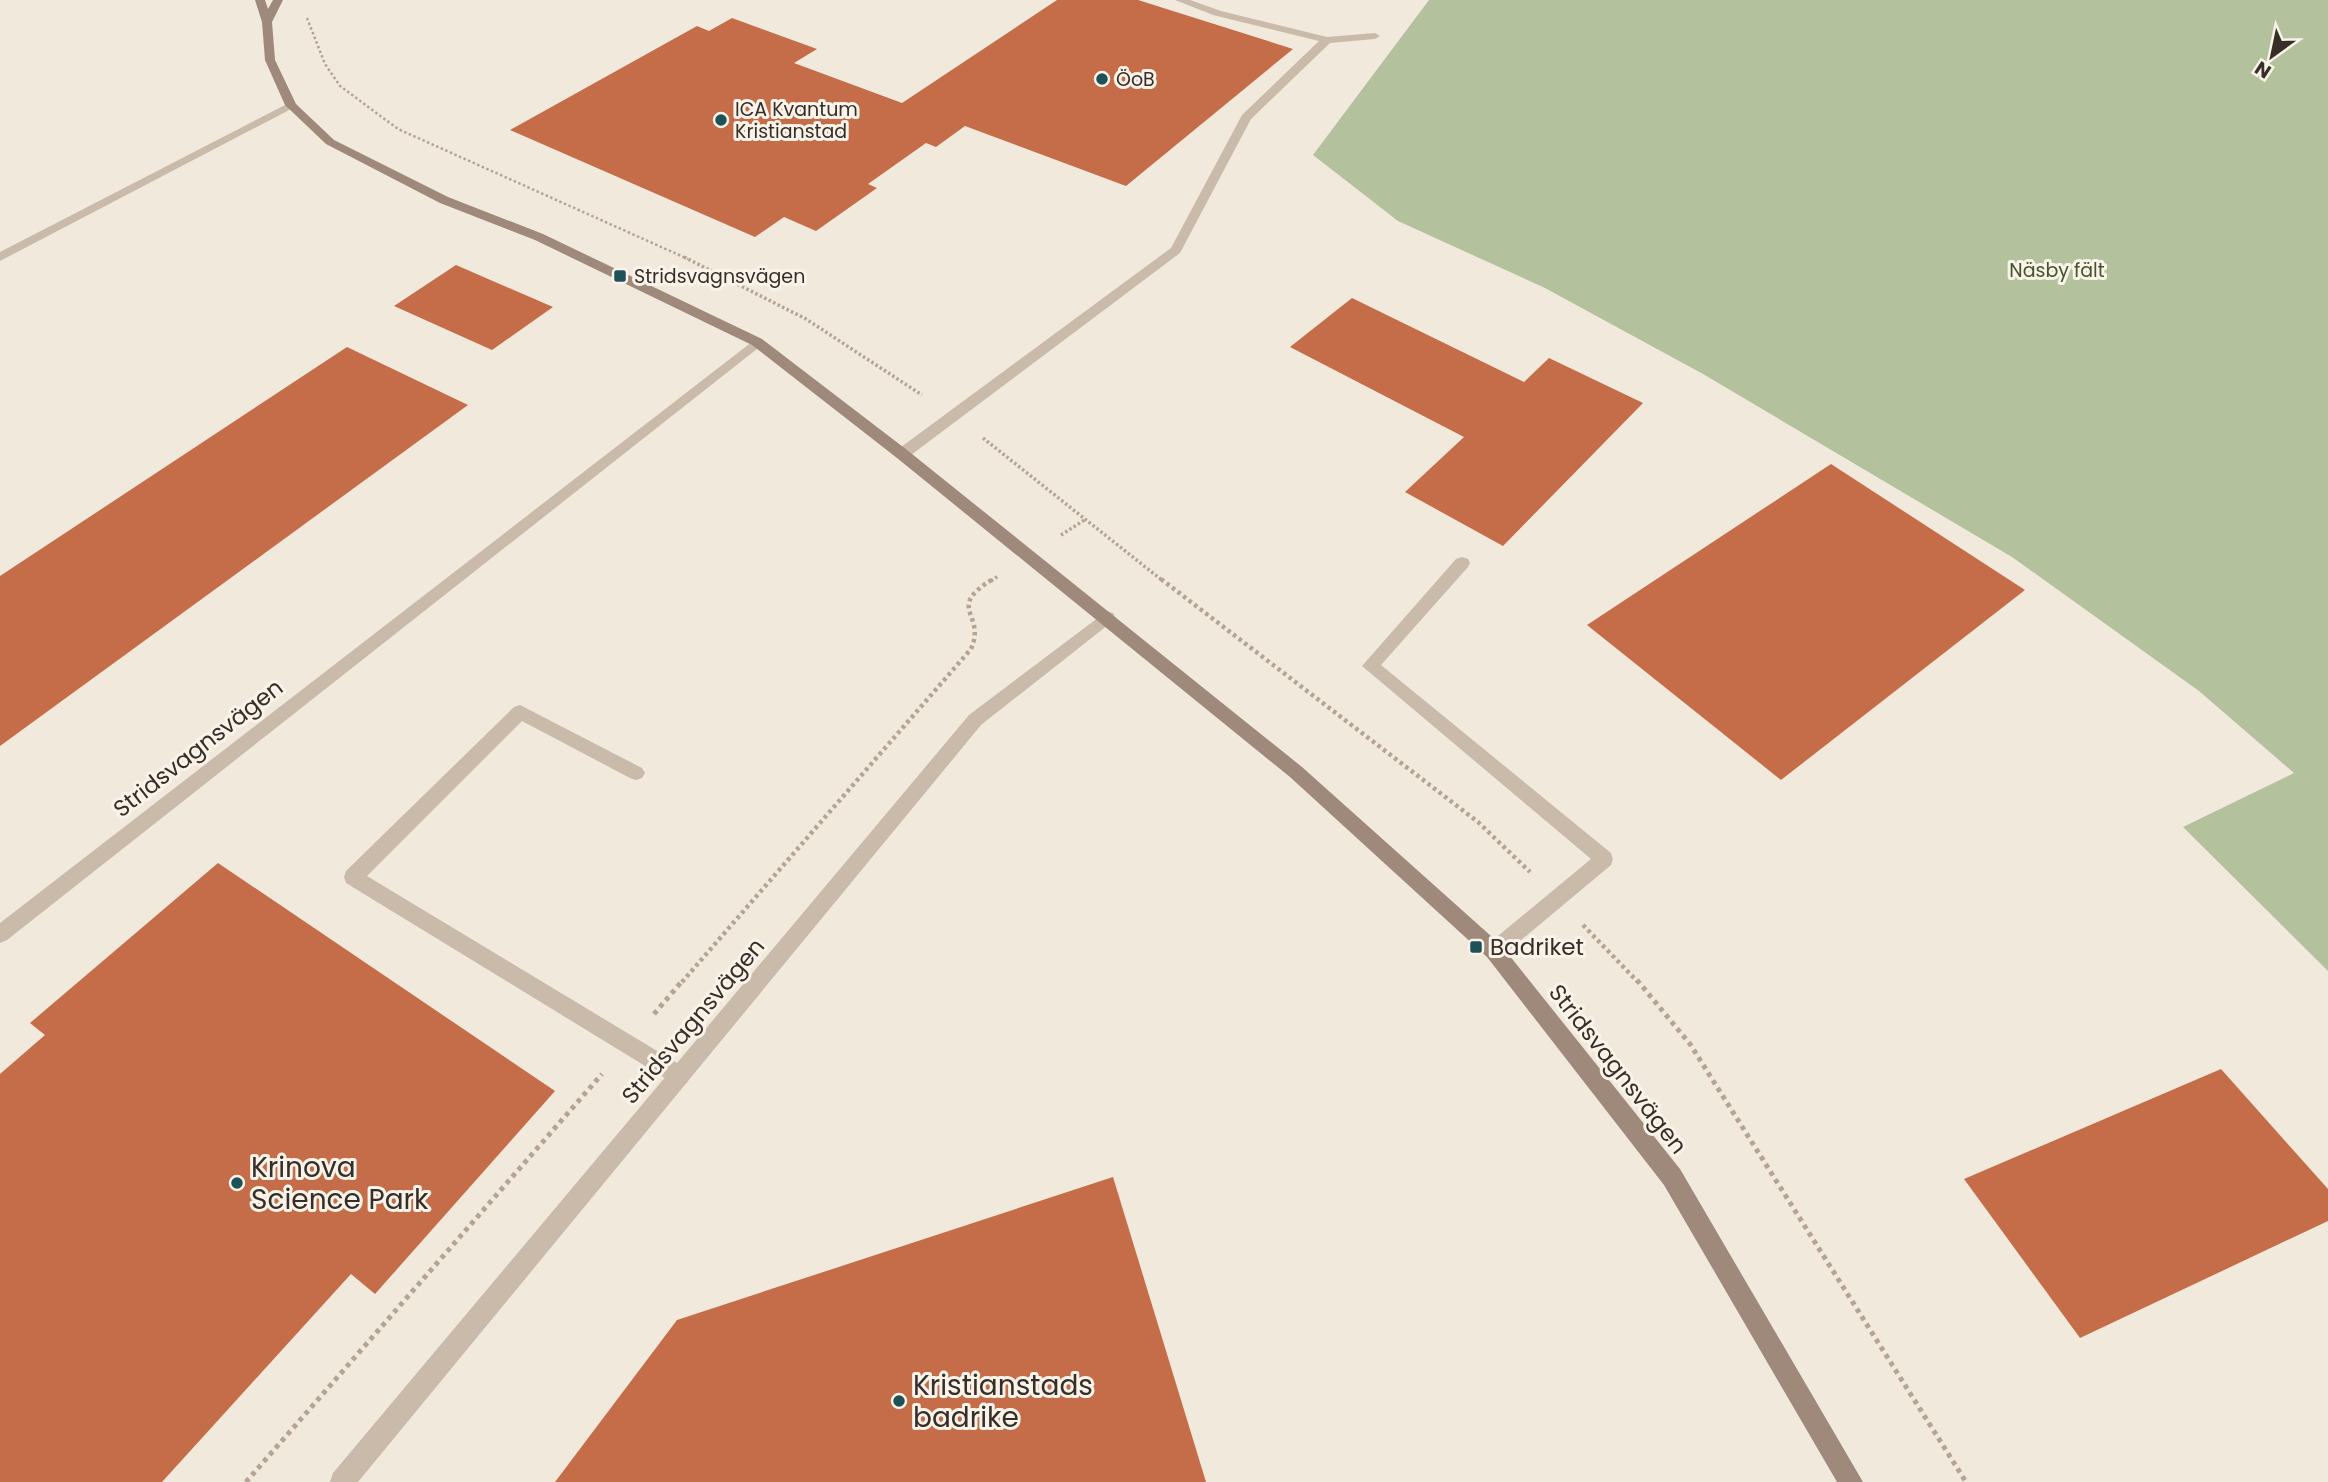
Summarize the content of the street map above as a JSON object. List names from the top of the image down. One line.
{"streets":{"street":["Stridsvagnsvägen"]},"parks":["Näsby fält"],"places":{"other":["ÖoB","ICA Kvantum Kristianstad","Krinova Science Park","Kristianstads badrike"],"transit":["Stridsvagnsvägen","Badriket"]},"north":"bottom left"}
